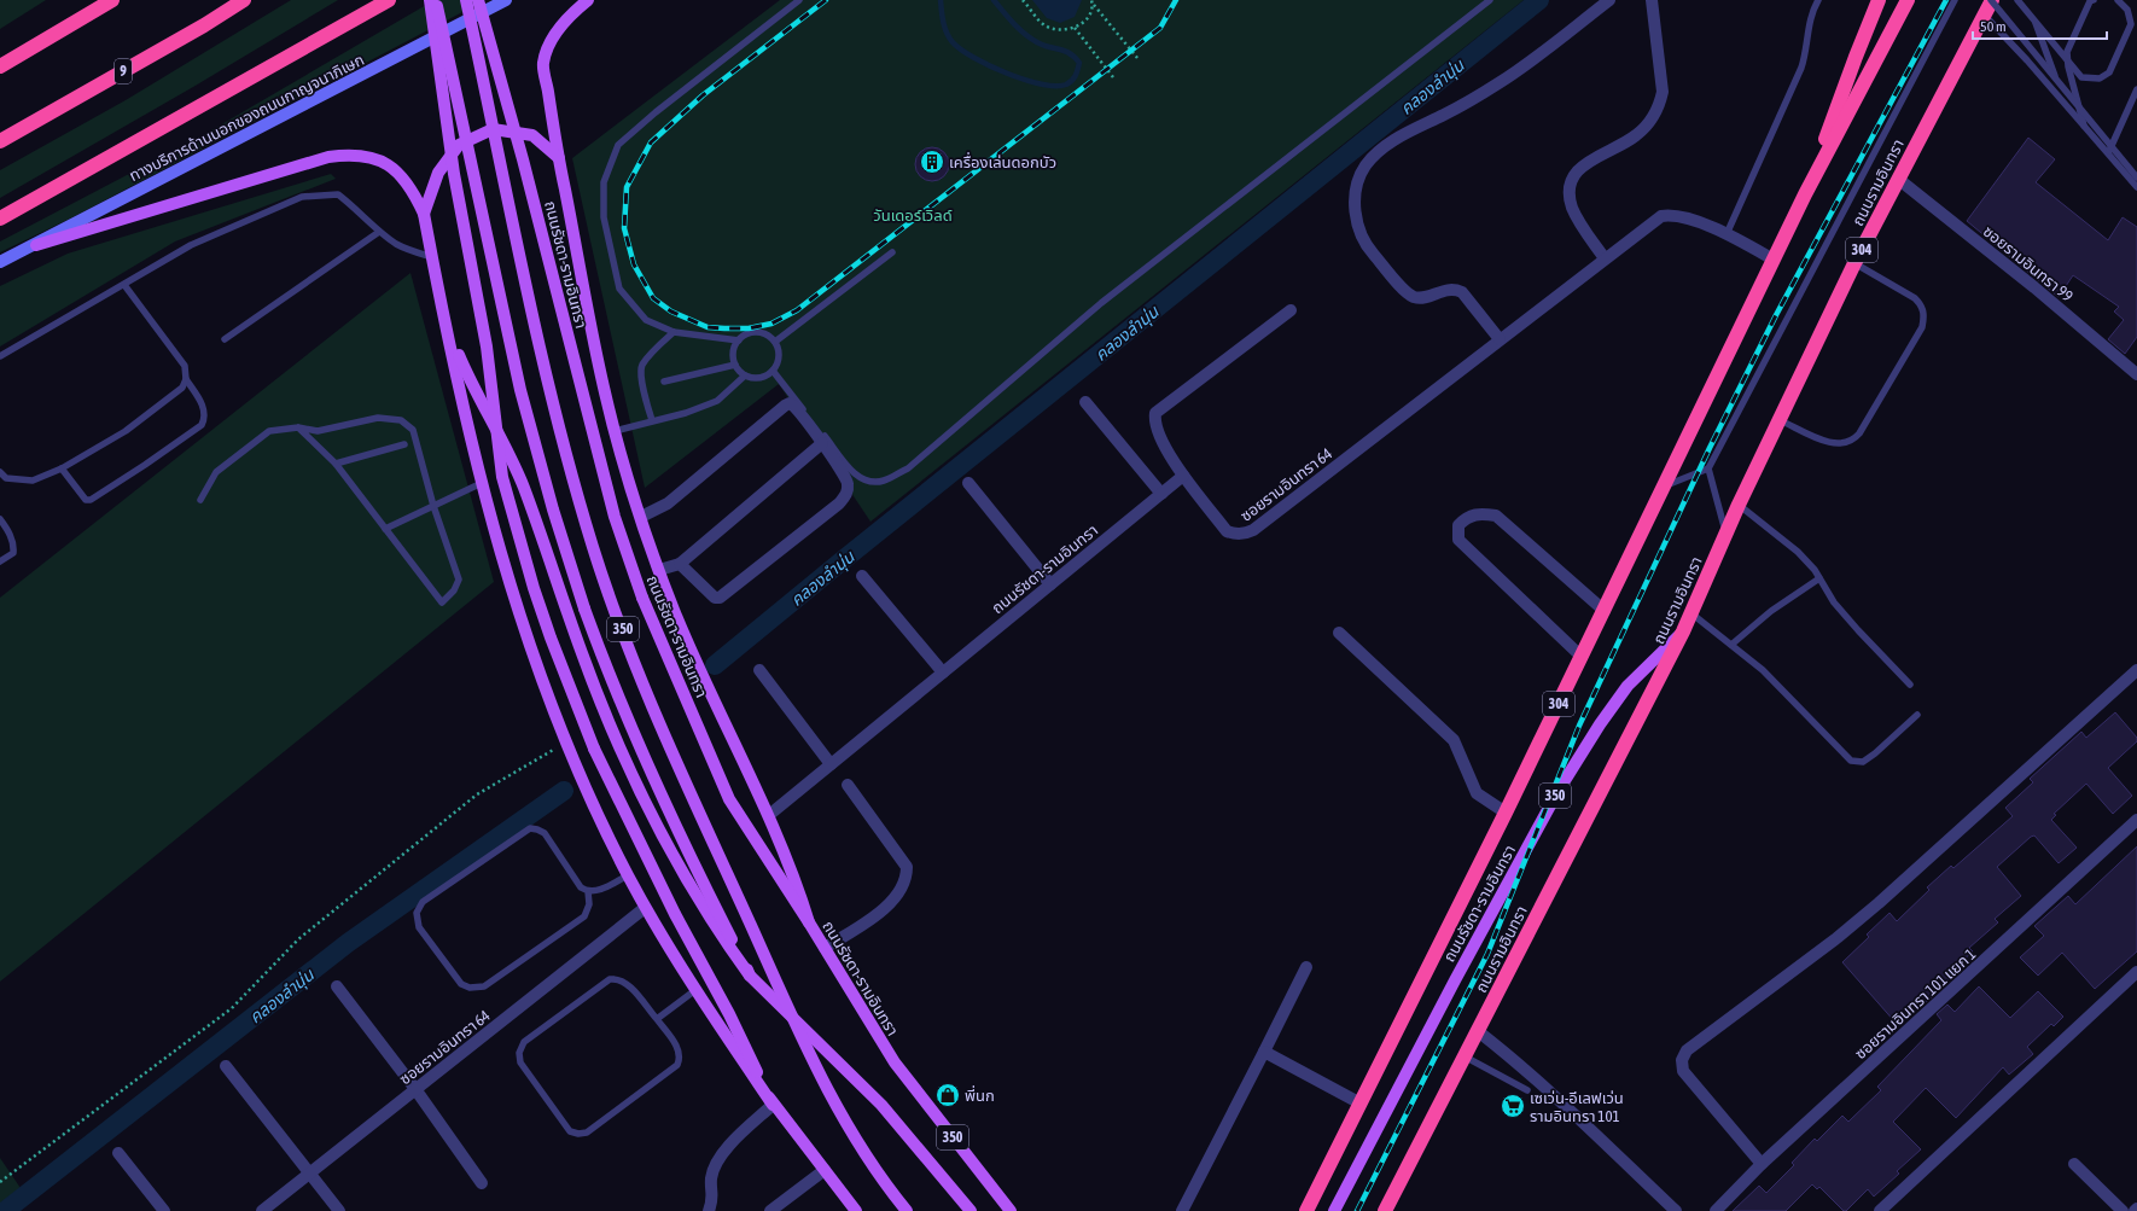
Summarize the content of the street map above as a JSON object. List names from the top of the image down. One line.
{"streets":{"highway":["9","ถนนรามอินทรา","304"],"main road":["ทางบริการด้านนอกของถนนกาญจนาภิเษก","ถนนรัชดา-รามอินทรา","350"],"street":["ซอยรามอินทรา 99","ซอยรามอินทรา 64","ซอยรามอินทรา 101 แยก 1"]},"crossings":[["ถนนรามอินทรา","ซอยรามอินทรา 99"],["ถนนรามอินทรา","ถนนรัชดา-รามอินทรา"],["304","ซอยรามอินทรา 64"],["ถนนรัชดา-รามอินทรา","ซอยรามอินทรา 64"]],"water":["คลองลำนุ่น"],"parks":["วันเดอร์เวิลด์"],"places":{"building":["เครื่องเล่นดอกบัว"],"shop":["พี่นก"],"supermarket":["เซเว่น-อีเลฟเว่น รามอินทรา 101"]},"scale_bar":"50 m"}
